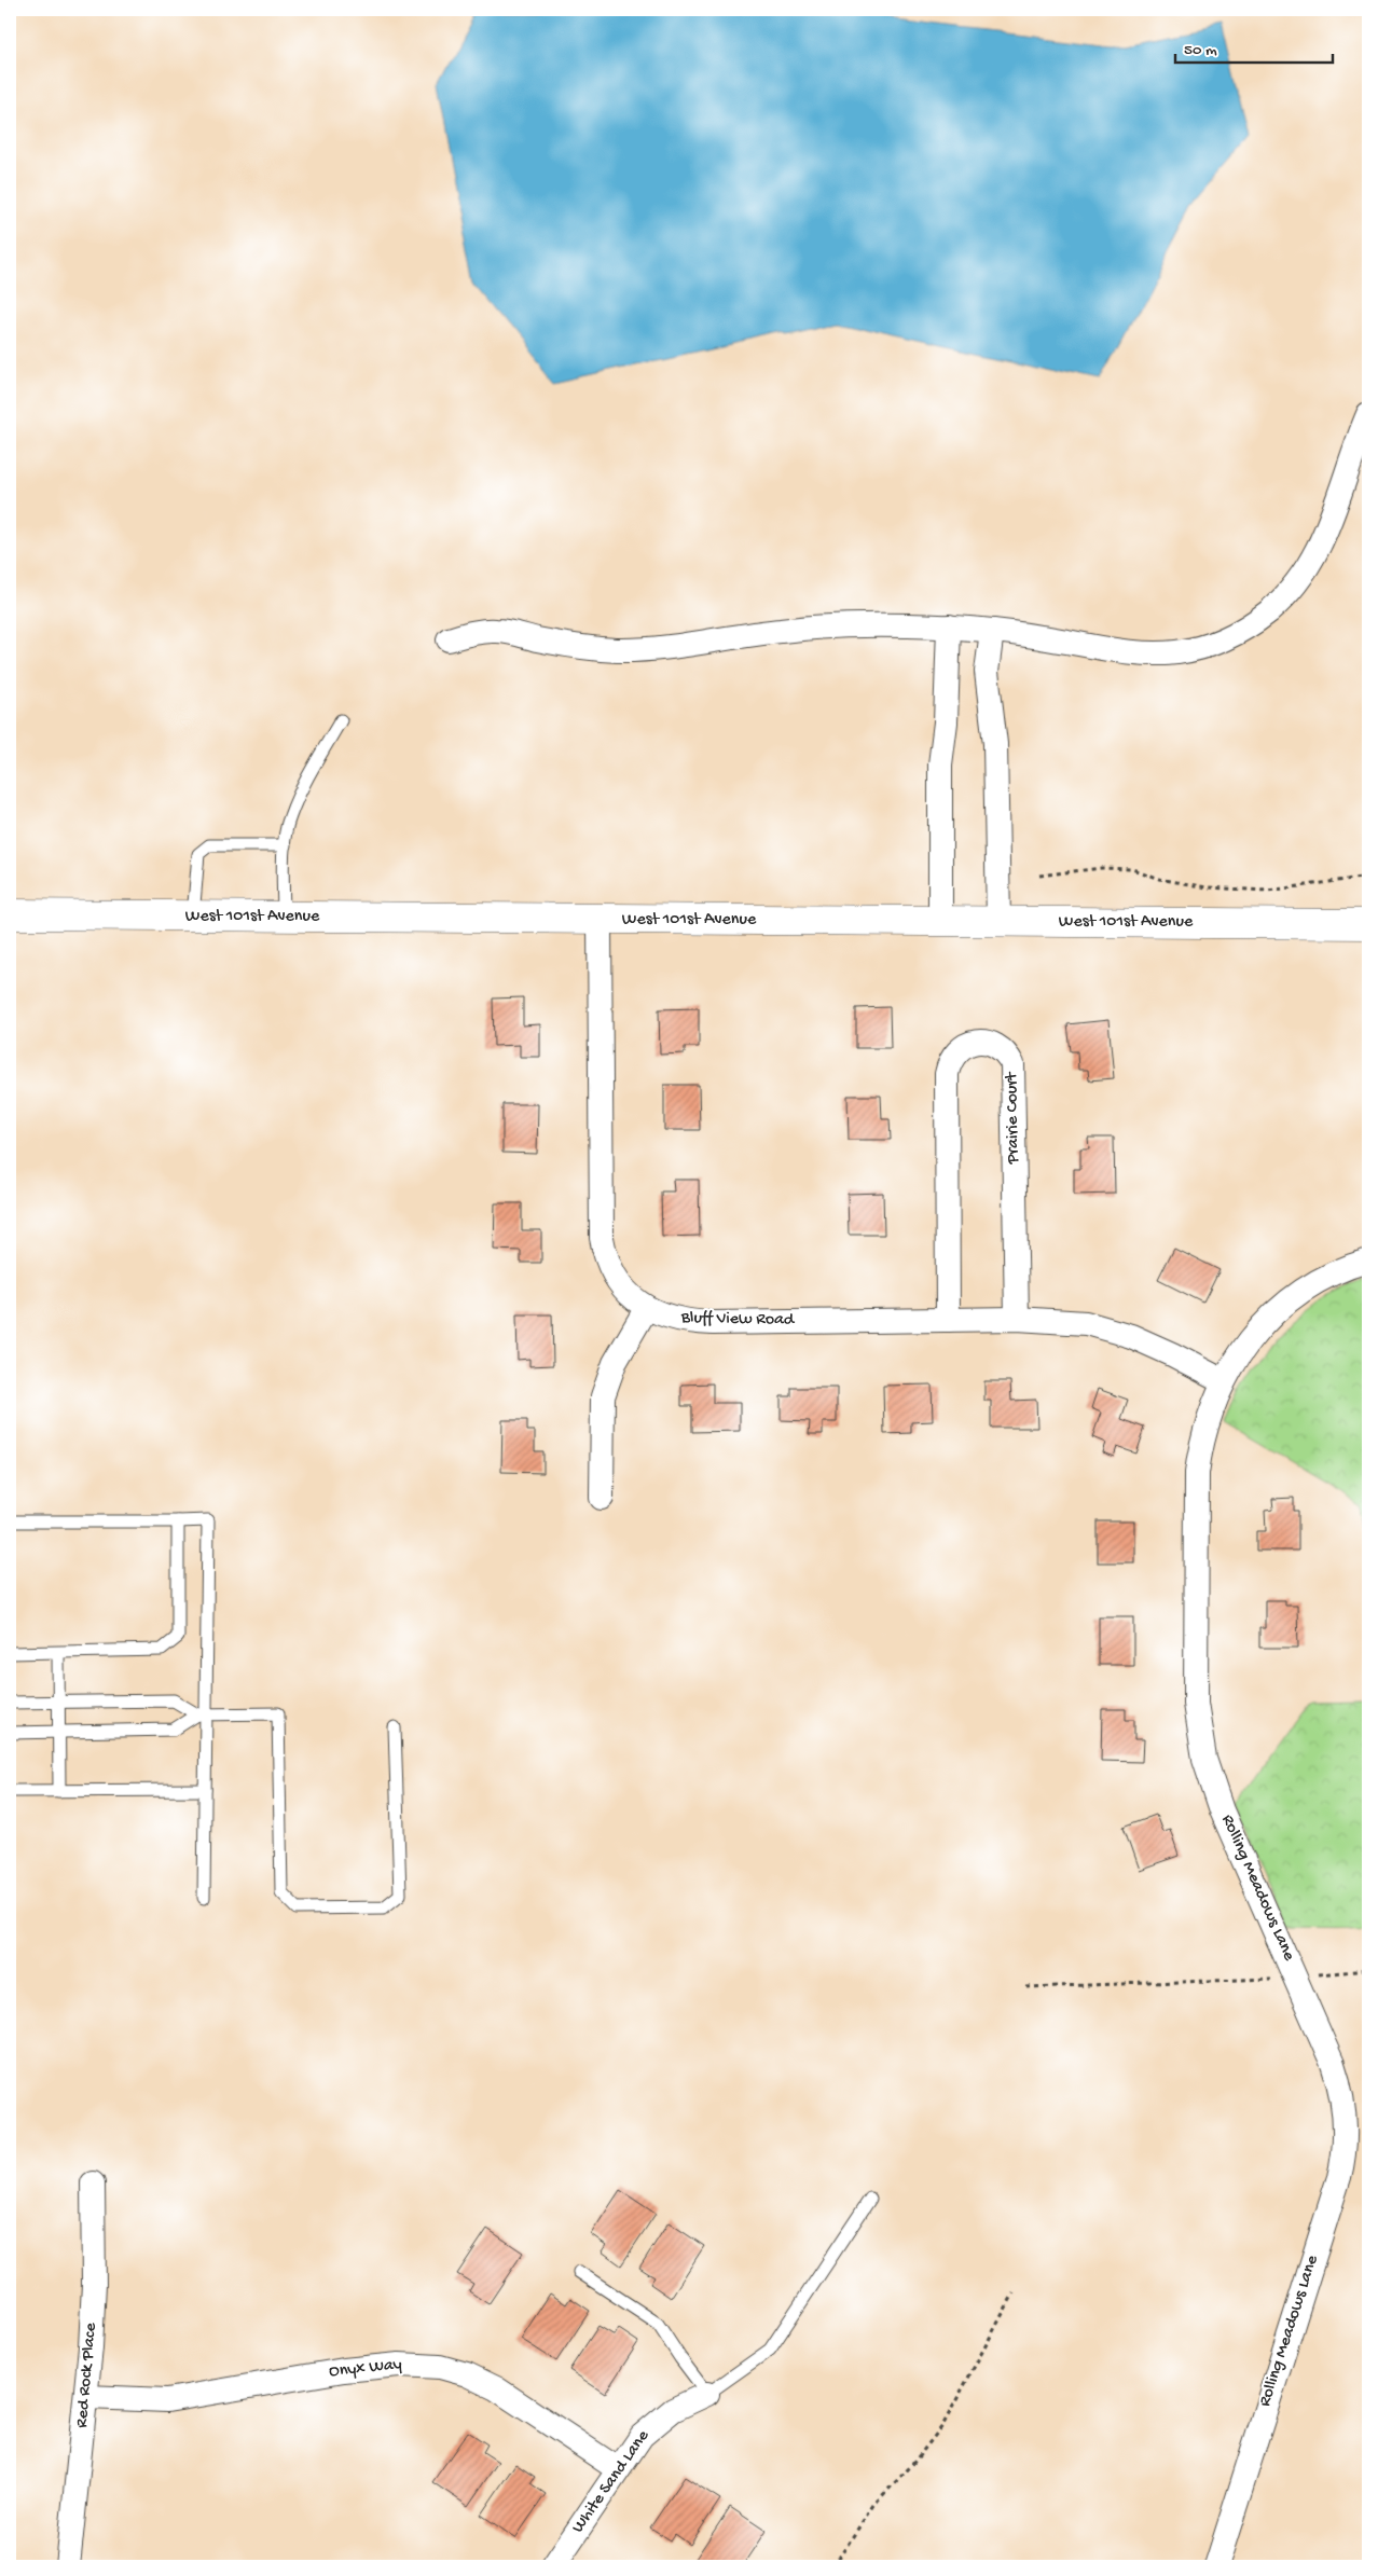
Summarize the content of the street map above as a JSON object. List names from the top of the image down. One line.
{"streets":{"street":["West 101st Avenue","Prairie Court","Bluff View Road","Rolling Meadows Lane","Onyx Way","Red Rock Place","White Sand Lane"]},"crossings":[["West 101st Avenue","Bluff View Road"],["Prairie Court","Bluff View Road"],["Bluff View Road","Rolling Meadows Lane"],["Onyx Way","Red Rock Place"],["Onyx Way","White Sand Lane"]],"scale_bar":"50 m"}
